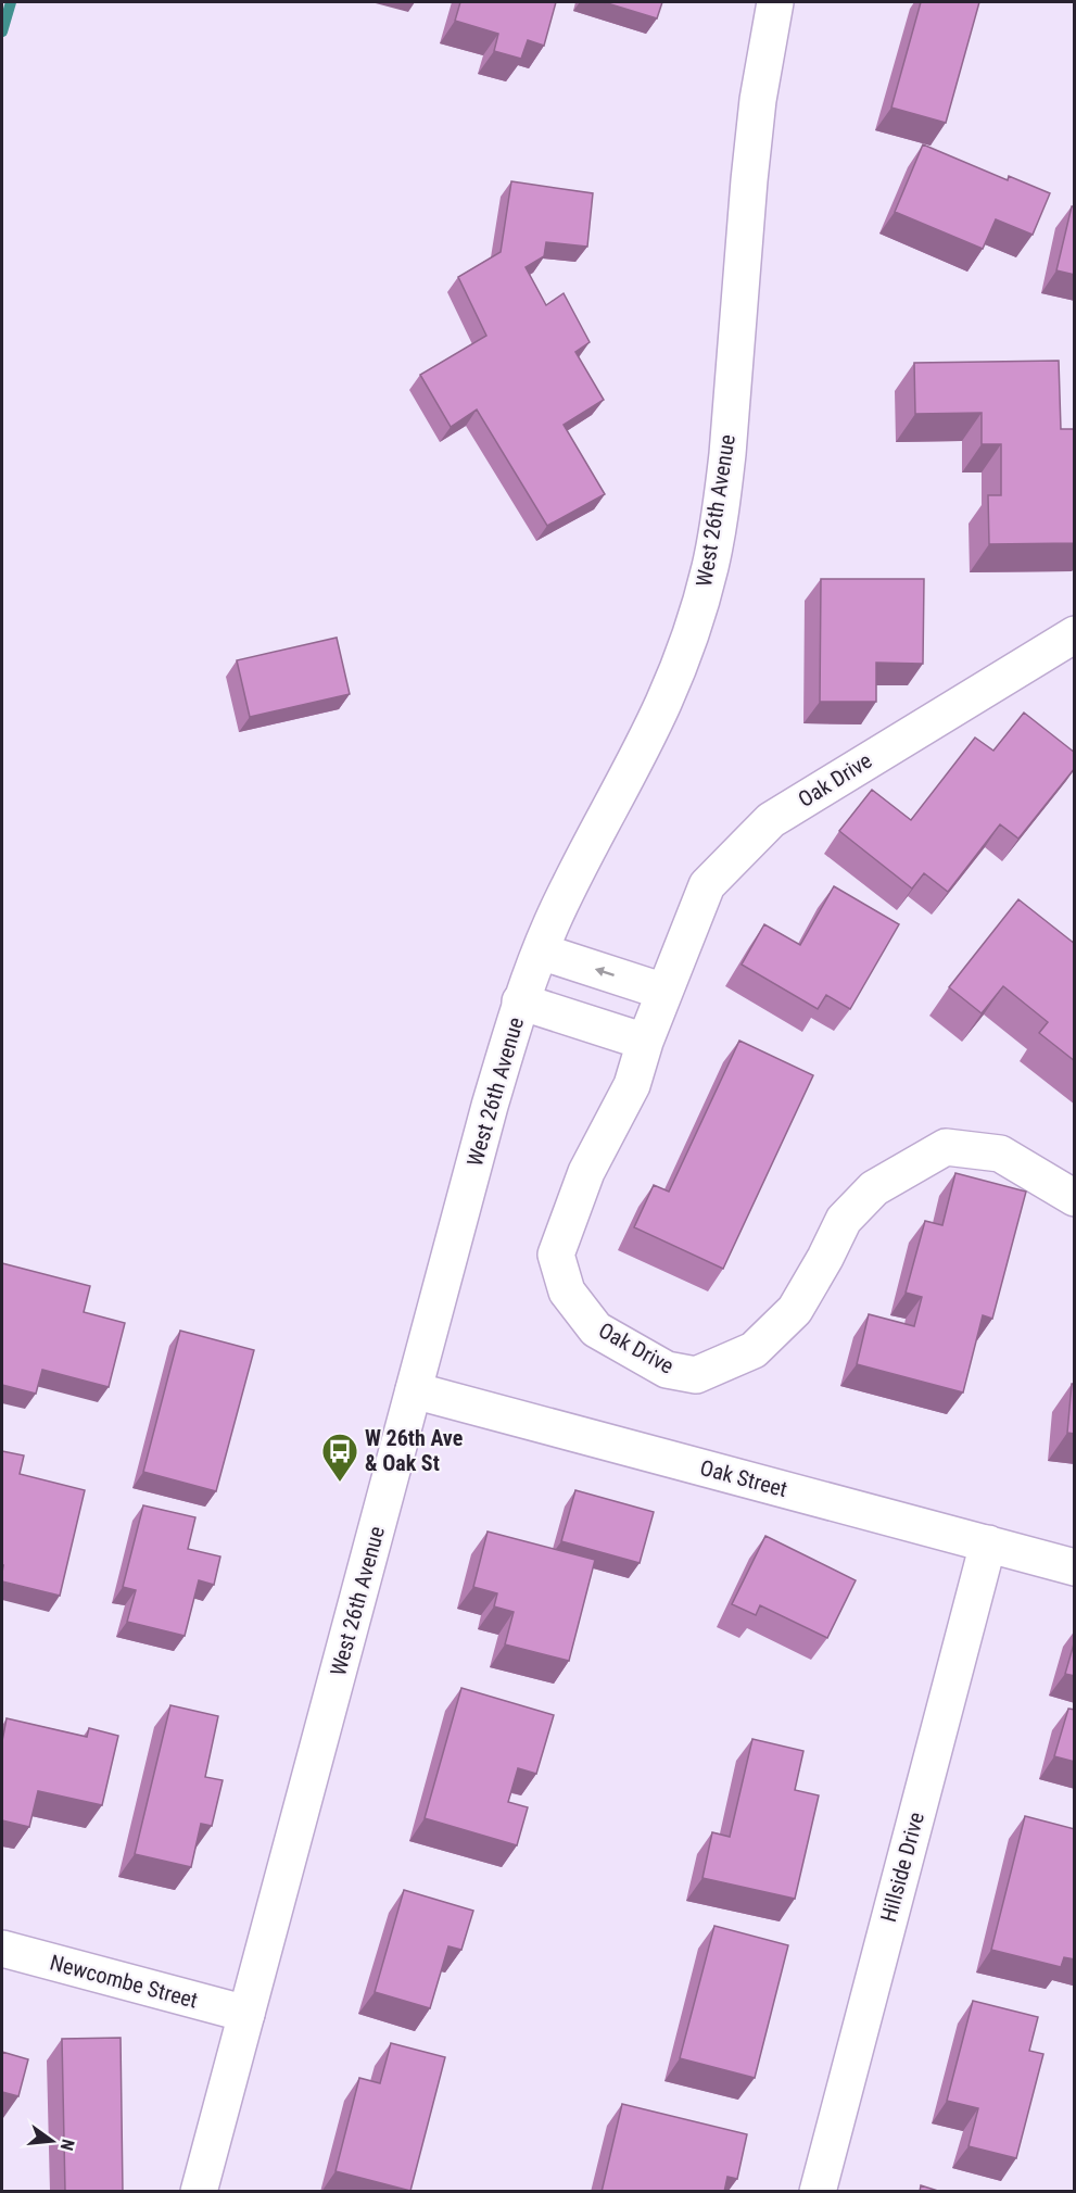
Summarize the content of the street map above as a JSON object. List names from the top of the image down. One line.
{"streets":{"street":["West 26th Avenue","Oak Drive","Oak Street","Hillside Drive","Newcombe Street"]},"crossings":[["West 26th Avenue","Oak Street"],["West 26th Avenue","Newcombe Street"],["Oak Street","Hillside Drive"]],"places":{"bus stop":["W 26th Ave & Oak St"]},"north":"right"}
